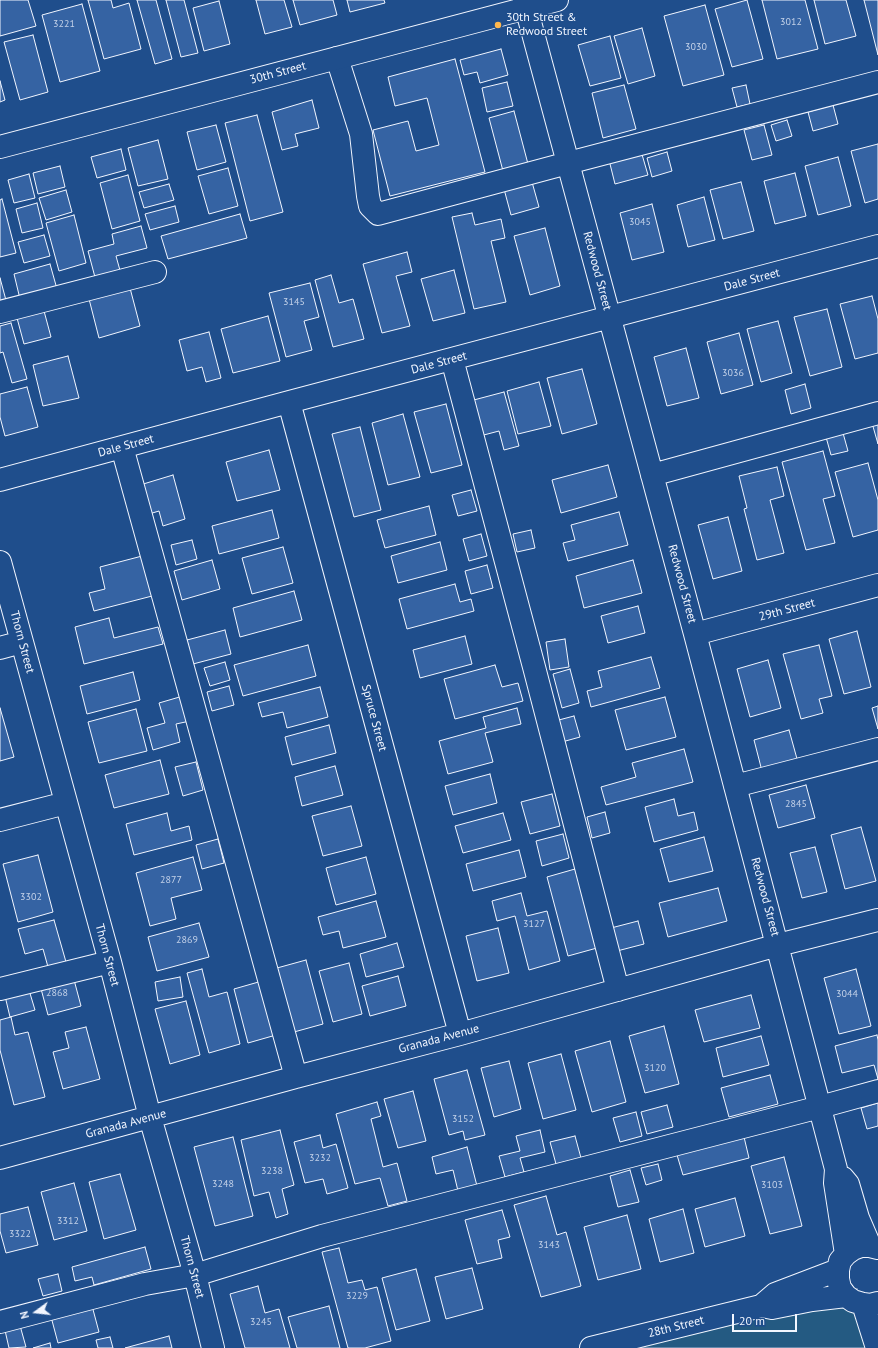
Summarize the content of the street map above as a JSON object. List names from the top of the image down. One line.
{"streets":{"street":["30th Street","Redwood Street","Dale Street","29th Street","Thorn Street","Spruce Street","Granada Avenue","28th Street"]},"crossings":[["30th Street","Redwood Street"],["Redwood Street","Dale Street"],["Redwood Street","29th Street"],["Redwood Street","Granada Avenue"],["Redwood Street","28th Street"],["Dale Street","Spruce Street"],["Thorn Street","Granada Avenue"],["Spruce Street","Granada Avenue"]],"places":["30th Street & Redwood Street"],"house_numbers":["3012","3221","3030","3045","3145","3036","2845","2877","3302","3127","2869","2868","3044","3120","3152","3232","3238","3248","3103","3312","3322","3143","3229","3245"],"scale_bar":"20 m","north":"left"}
